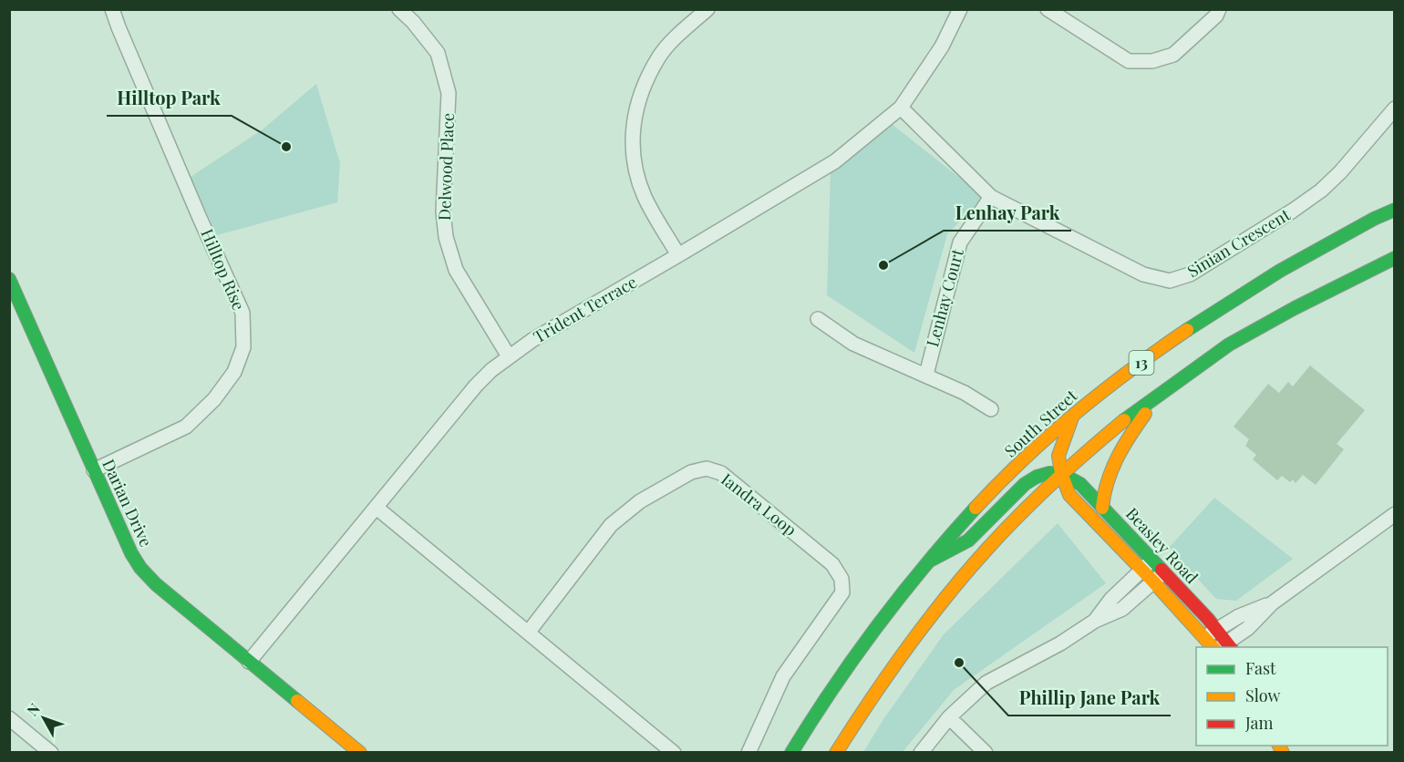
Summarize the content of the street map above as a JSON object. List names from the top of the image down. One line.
{"streets":{"main road":["13","South Street","Darian Drive","Beasley Road"],"street":["Delwood Place","Sinian Crescent","Hilltop Rise","Lenhay Court","Trident Terrace","Iandra Loop"]},"crossings":[["Delwood Place","Trident Terrace"],["Sinian Crescent","Lenhay Court"],["Sinian Crescent","Trident Terrace"],["Hilltop Rise","Darian Drive"],["Trident Terrace","Darian Drive"],["13","Beasley Road"],["South Street","Beasley Road"]],"places":["Hilltop Park","Lenhay Park","Phillip Jane Park"],"legend":["Fast","Slow","Jam"],"north":"top left"}
